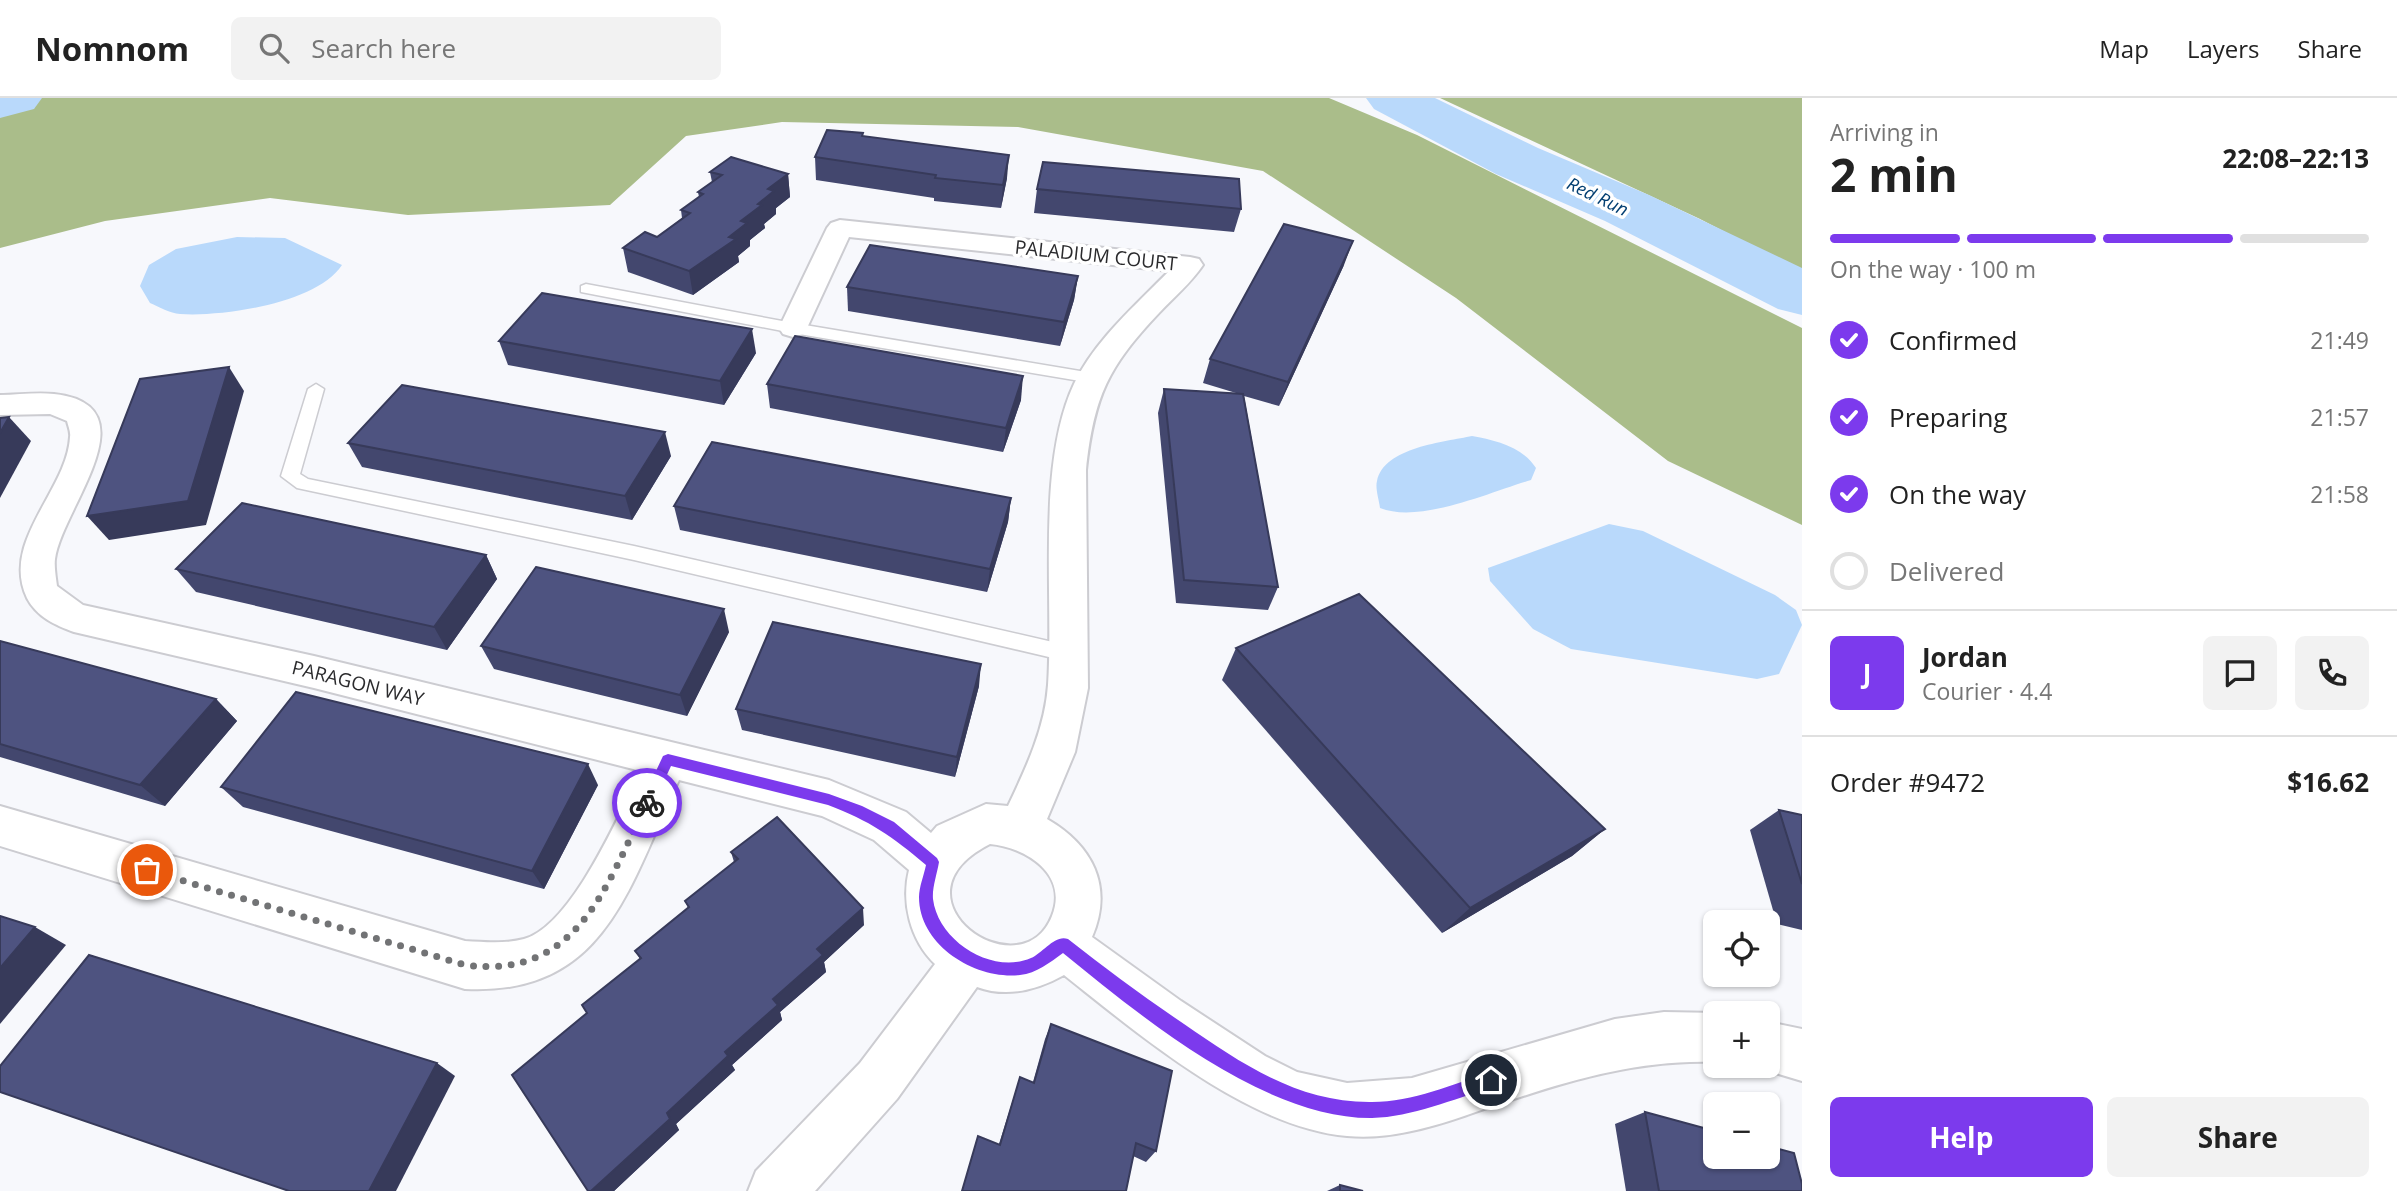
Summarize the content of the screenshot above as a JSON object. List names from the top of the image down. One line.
{"streets":{"street":["PALADIUM COURT","PARAGON WAY"]},"crossings":[["PALADIUM COURT","PARAGON WAY"]],"water":["Red Run"],"page":{"header":"Nomnom","search":"Search here","nav":["Map","Layers","Share"],"heading":["2 min","Arriving in","22:08–22:13"],"panel":["Jordan","Courier · 4.4","Order #9472","$16.62"],"bar":"On the way · 100 m","list":[["Confirmed","21:49"],["Preparing","21:57"],["On the way","21:58"],"Delivered"],"round":"J","map_buttons":["+","−"],"buttons":["Help","Share"]}}
